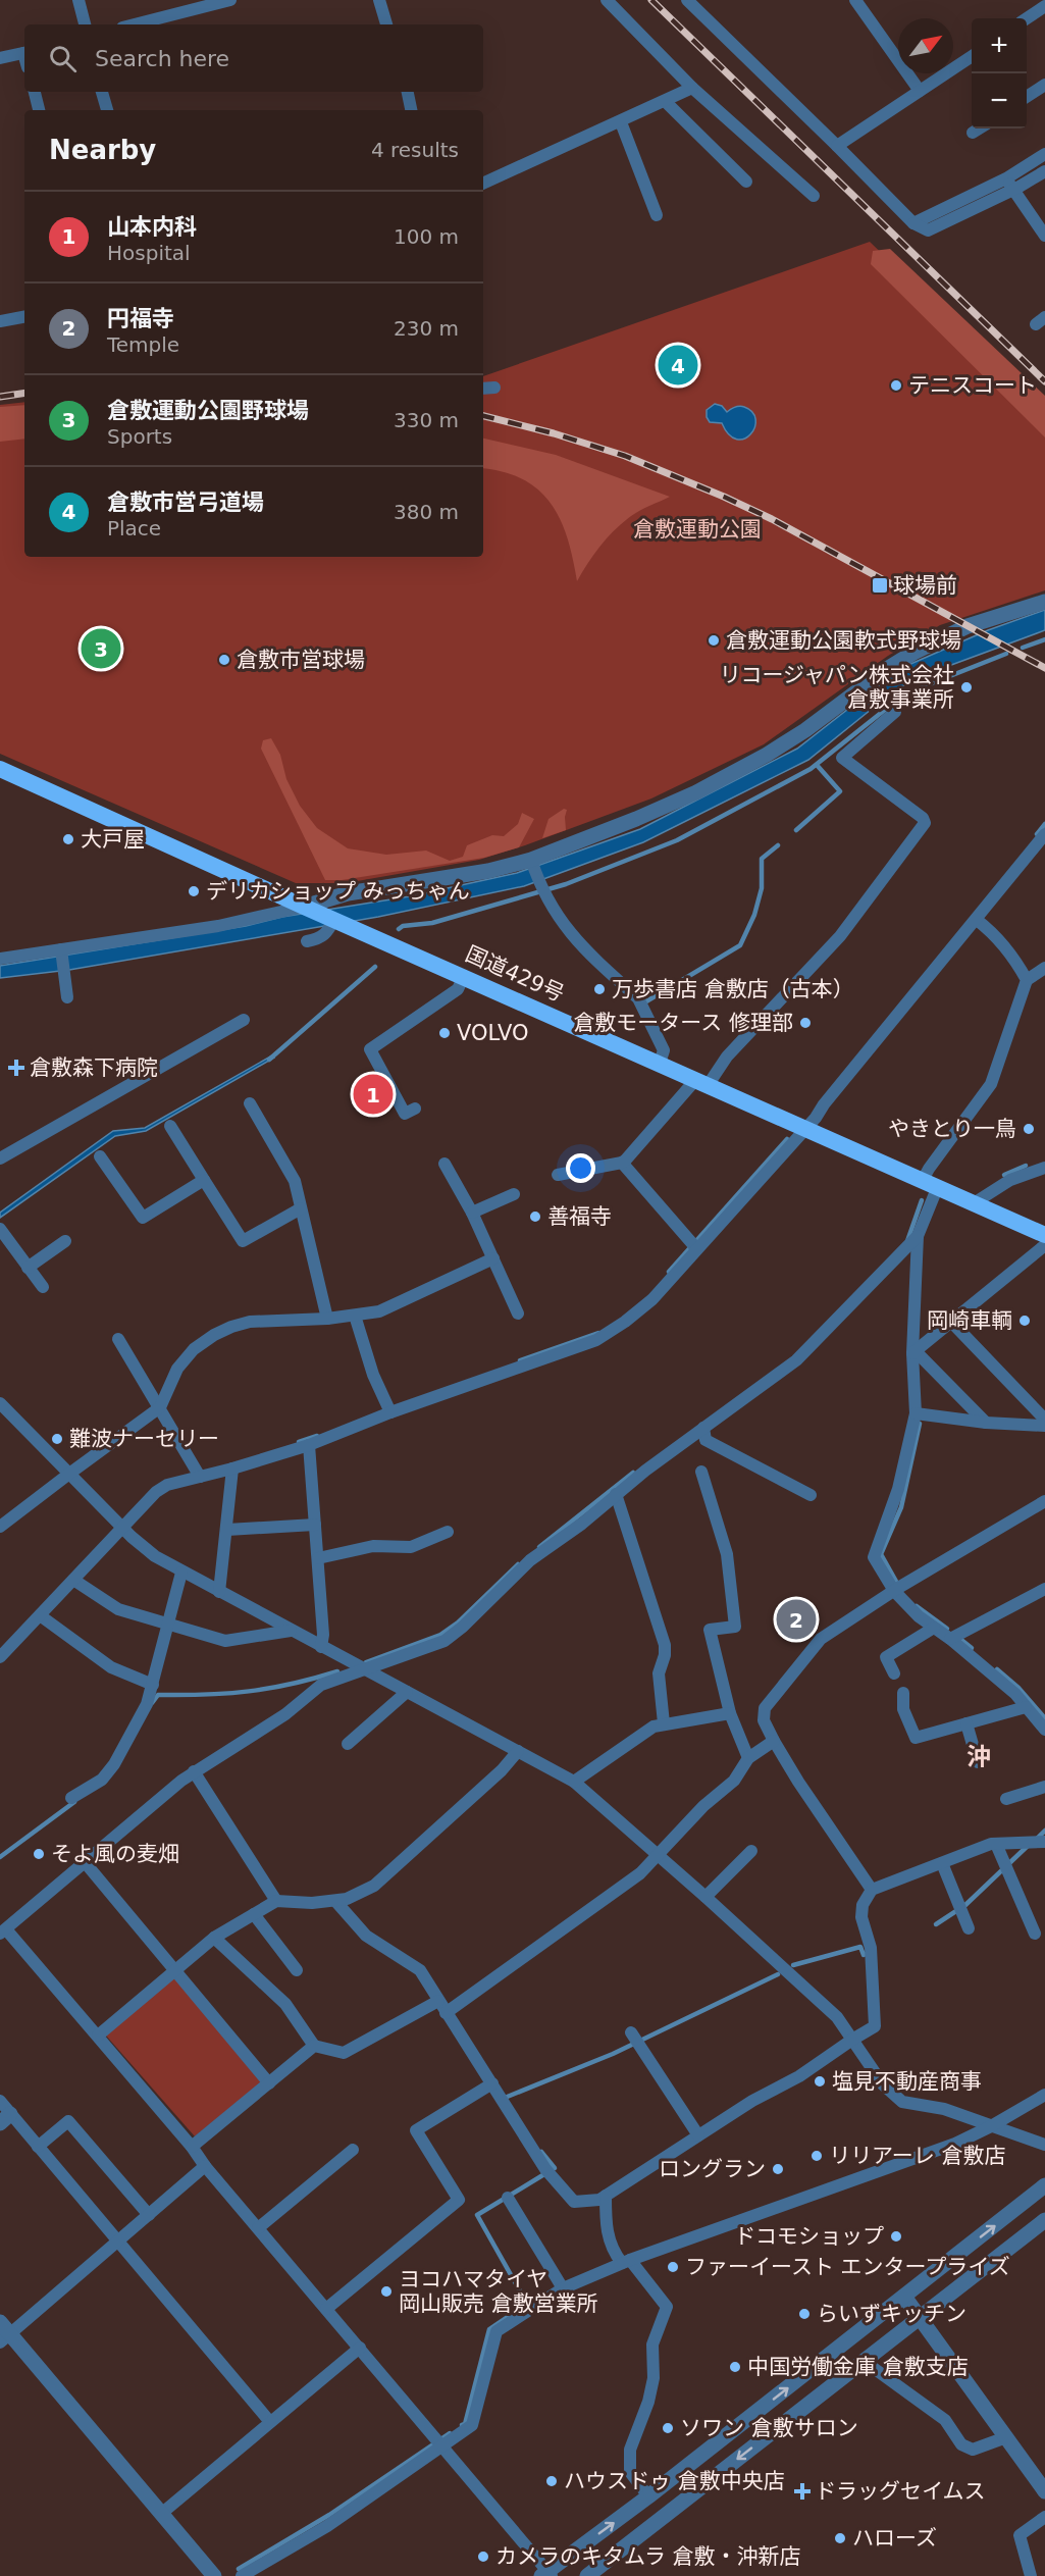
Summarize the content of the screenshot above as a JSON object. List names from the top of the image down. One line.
{"streets":{"highway":["国道429号"]},"districts":["沖"],"parks":["倉敷運動公園"],"places":{"other":["テニスコート","倉敷運動公園軟式野球場","倉敷市営球場","リコージャパン株式会社 倉敷事業所","大戸屋","デリカショップ みっちゃん","万歩書店 倉敷店（古本）","倉敷モータース 修理部","VOLVO","やきとり一鳥","善福寺","岡崎車輌","難波ナーセリー","そよ風の麦畑","塩見不動産商事","リリアーレ 倉敷店","ロングラン","ドコモショップ","ファーイースト エンタープライズ","ヨコハマタイヤ 岡山販売 倉敷営業所","らいずキッチン","中国労働金庫 倉敷支店","ソワン 倉敷サロン","ハウスドゥ 倉敷中央店","ハローズ","カメラのキタムラ 倉敷・沖新店"],"transit":["球場前"],"health":["倉敷森下病院","ドラッグセイムス"]},"north":"top right","page":{"map_buttons":["+","−"],"search":"Search here","heading":["Nearby","4 results"],"list":[{"mark":"1","name":"山本内科","note":"Hospital","value":"100 m"},{"mark":"2","name":"円福寺","note":"Temple","value":"230 m"},{"mark":"3","name":"倉敷運動公園野球場","note":"Sports","value":"330 m"},{"mark":"4","name":"倉敷市営弓道場","note":"Place","value":"380 m"}],"pins":["4","3","1","2"]}}
